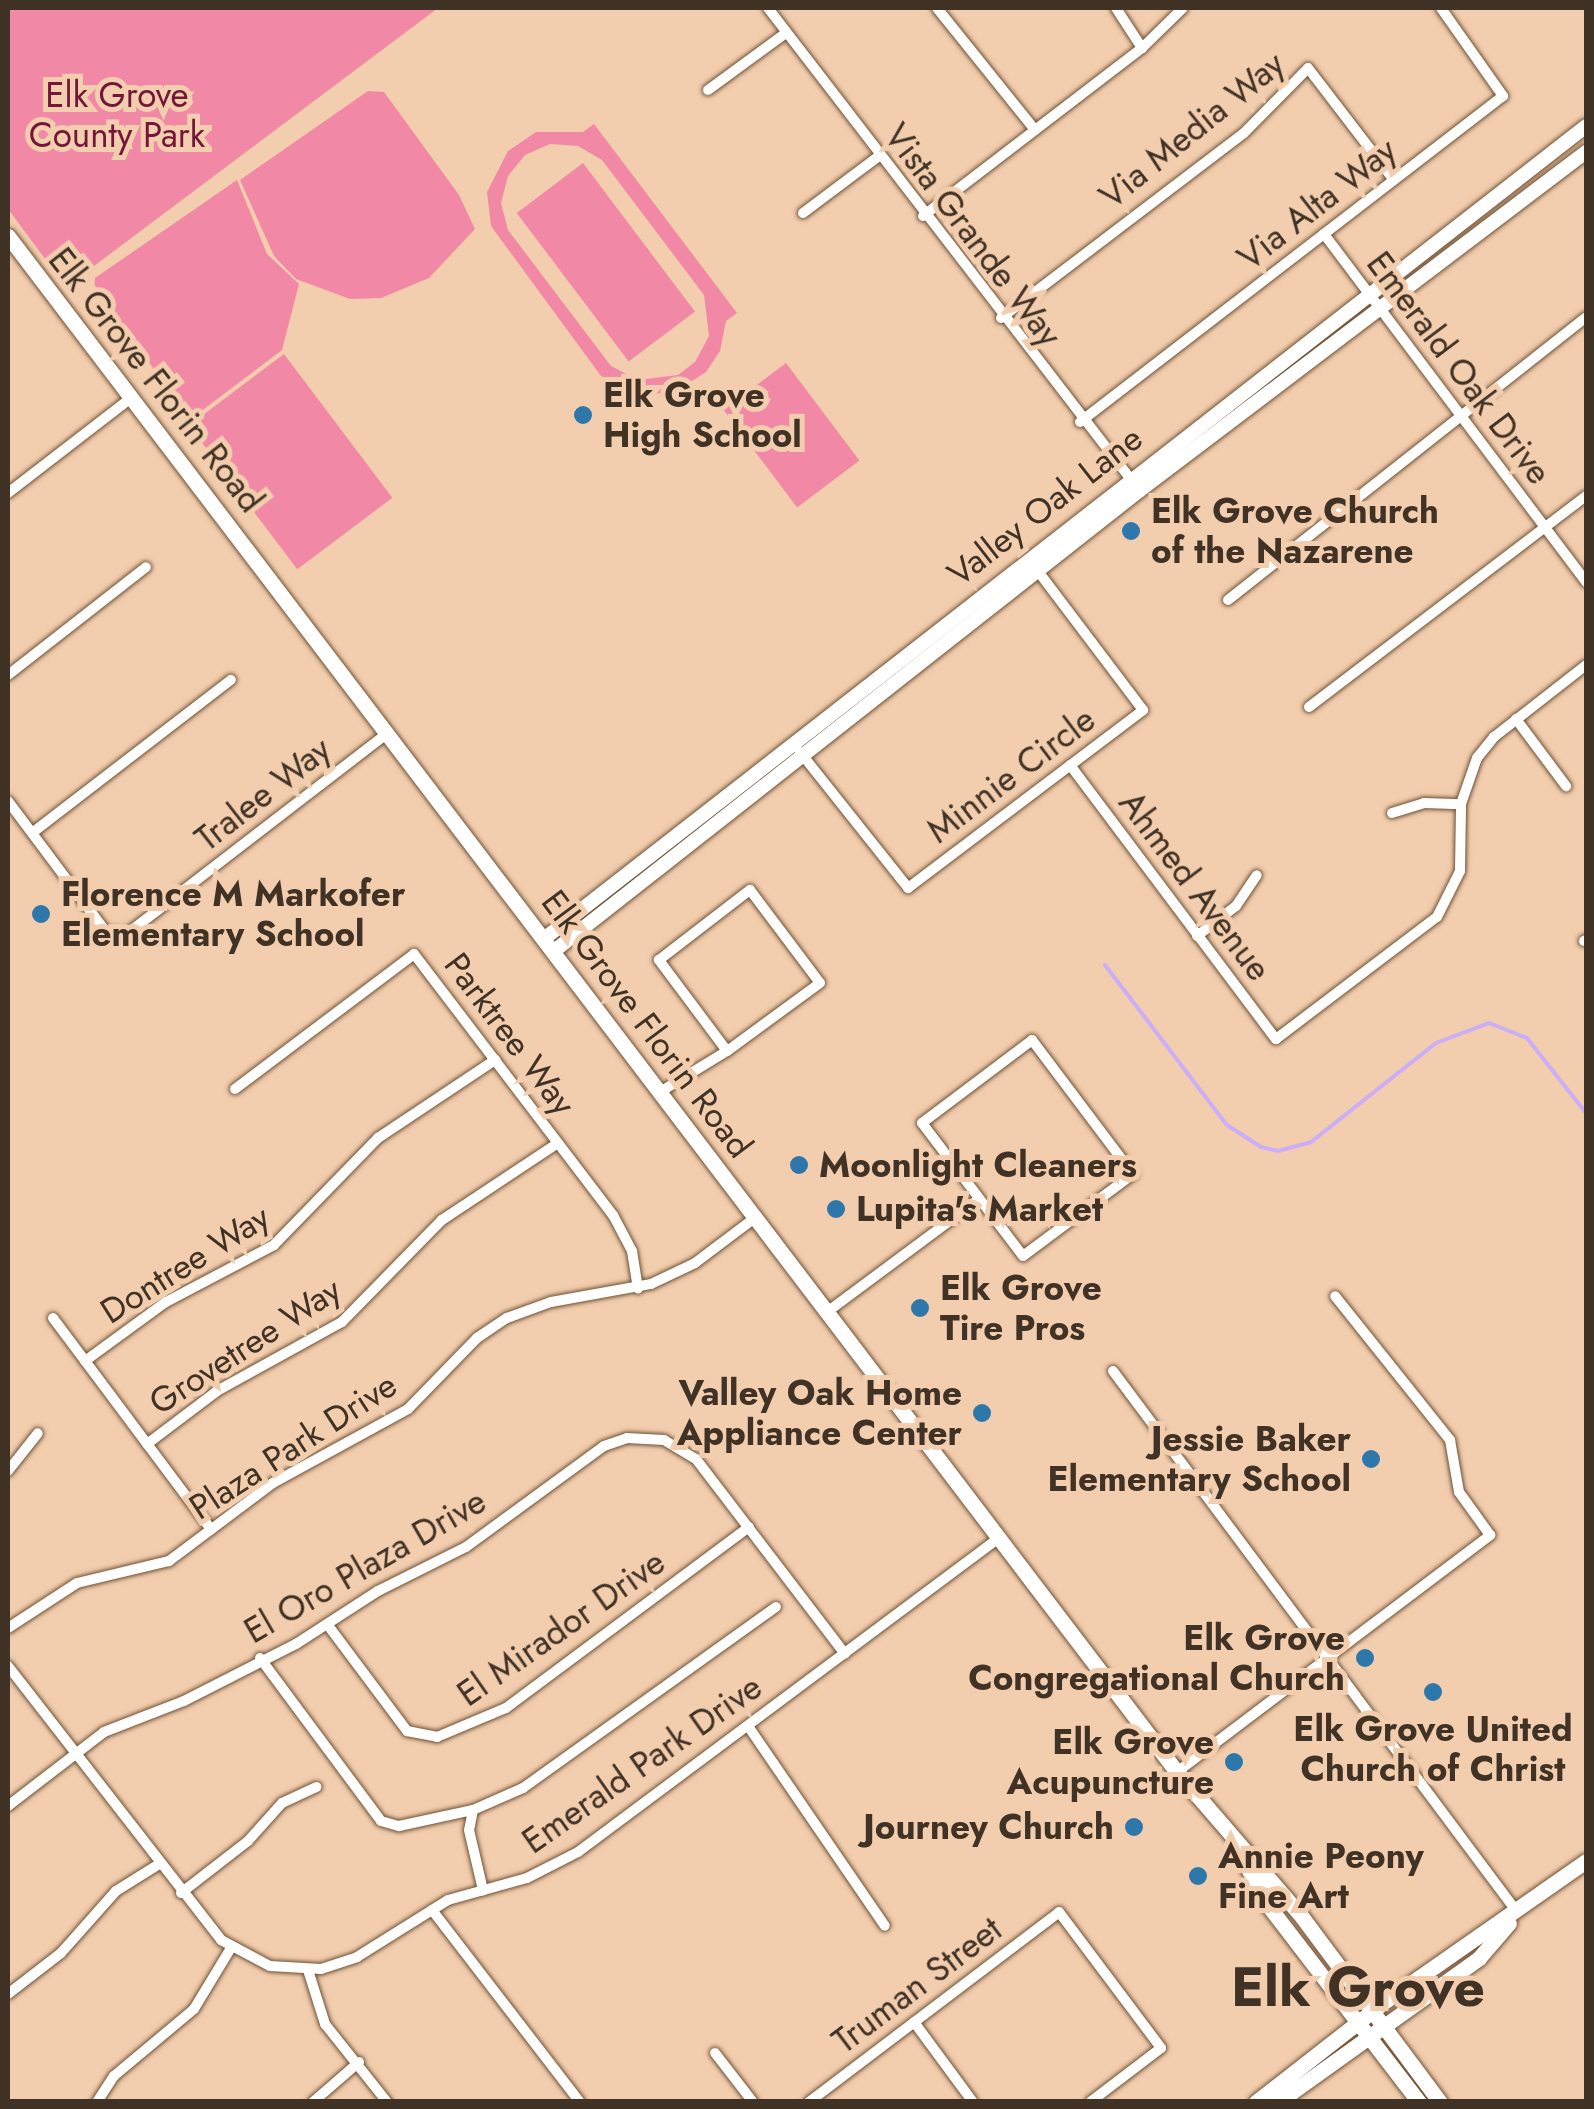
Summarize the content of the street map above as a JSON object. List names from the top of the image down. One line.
{"streets":{"main road":["Elk Grove Florin Road"],"street":["Via Media Way","Via Alta Way","Vista Grande Way","Emerald Oak Drive","Valley Oak Lane","Minnie Circle","Tralee Way","Ahmed Avenue","Parktree Way","Dontree Way","Grovetree Way","Plaza Park Drive","El Oro Plaza Drive","El Mirador Drive","Emerald Park Drive","Truman Street"]},"crossings":[["Via Media Way","Via Alta Way"],["Via Media Way","Vista Grande Way"],["Via Alta Way","Vista Grande Way"],["Via Alta Way","Emerald Oak Drive"],["Vista Grande Way","Valley Oak Lane"],["Emerald Oak Drive","Valley Oak Lane"],["Elk Grove Florin Road","Valley Oak Lane"],["Elk Grove Florin Road","Tralee Way"],["Elk Grove Florin Road","Plaza Park Drive"],["Elk Grove Florin Road","Emerald Park Drive"],["Valley Oak Lane","Minnie Circle"],["Minnie Circle","Ahmed Avenue"],["Parktree Way","Dontree Way"],["Parktree Way","Grovetree Way"],["Parktree Way","Plaza Park Drive"],["El Oro Plaza Drive","El Mirador Drive"],["El Oro Plaza Drive","Emerald Park Drive"]],"districts":["Elk Grove"],"parks":["Elk Grove County Park"],"places":["Elk Grove High School","Elk Grove Church of the Nazarene","Florence M Markofer Elementary School","Moonlight Cleaners","Lupita's Market","Elk Grove Tire Pros","Valley Oak Home Appliance Center","Jessie Baker Elementary School","Elk Grove Congregational Church","Elk Grove United Church of Christ","Elk Grove Acupuncture","Journey Church","Annie Peony Fine Art"]}
